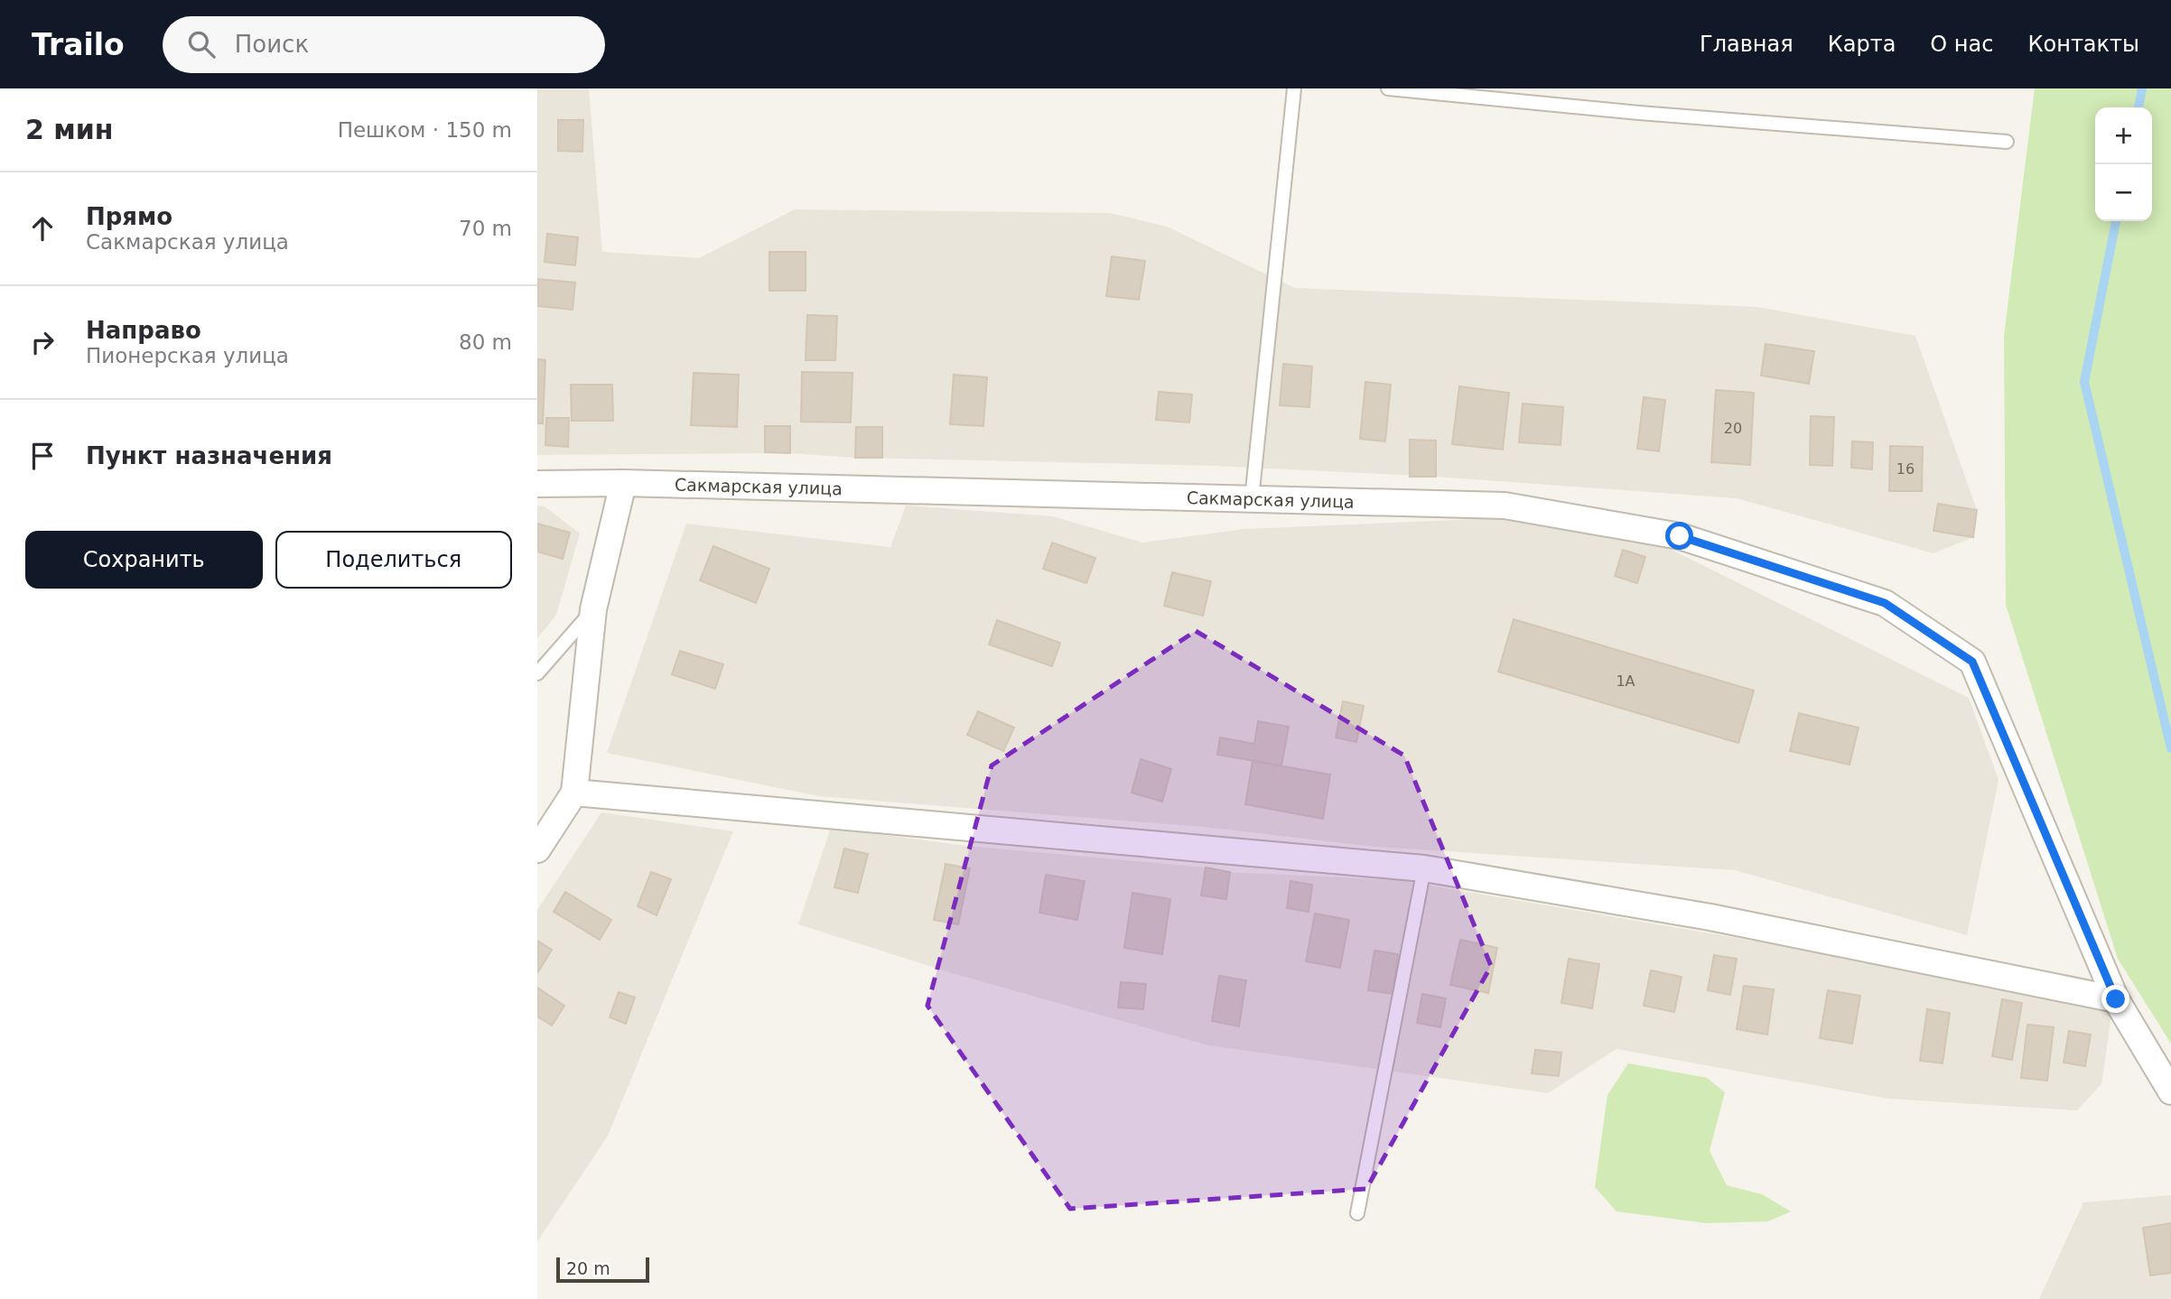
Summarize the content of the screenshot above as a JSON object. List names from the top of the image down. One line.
{"streets":{"street":["Сакмарская улица"]},"house_numbers":["20","16","1А"],"scale_bar":"20 m","page":{"header":"Trailo","search":"Поиск","nav":["Главная","Карта","О нас","Контакты"],"heading":["2 мин","Пешком · 150 m"],"map_buttons":["+","−"],"list":[["Прямо","Сакмарская улица","70 m"],["Направо","Пионерская улица","80 m"],"Пункт назначения"],"buttons":["Сохранить","Поделиться"],"scale":"20 m"}}
